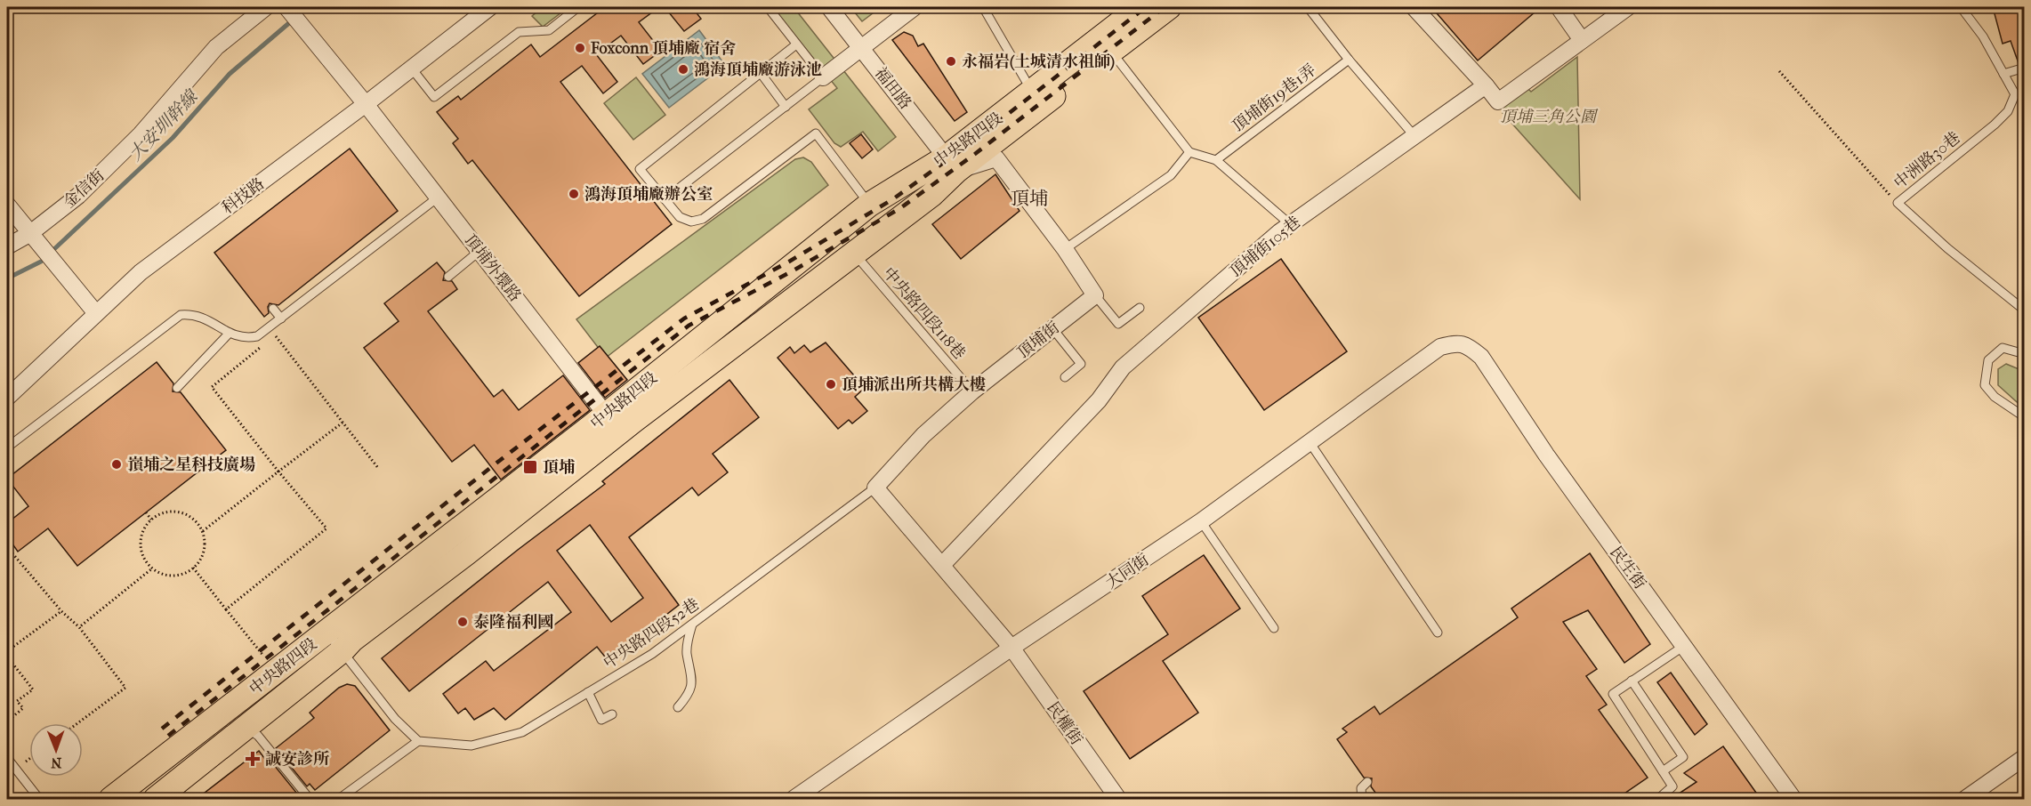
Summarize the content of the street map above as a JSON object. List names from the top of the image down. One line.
{"streets":{"main road":["中央路四段"],"street":["福田路","金信街","科技路","頂埔街105巷","頂埔外環路","頂埔街","民生街","大同街","民權街"],"lane":["頂埔街19巷1弄","中洲路30巷","中央路四段118巷","中央路四段52巷"]},"crossings":[["福田路","中央路四段"],["中央路四段","頂埔外環路"],["中央路四段","中央路四段118巷"],["科技路","頂埔外環路"],["中央路四段118巷","頂埔街"],["頂埔街","中央路四段52巷"],["民生街","大同街"],["大同街","民權街"]],"districts":["頂埔"],"water":["大安圳幹線"],"parks":["頂埔三角公園"],"places":{"other":["Foxconn 頂埔廠 宿舍","永福岩(土城清水祖師)","鴻海頂埔廠游泳池","鴻海頂埔廠辦公室","頂埔派出所共構大樓","嵿埔之星科技廣場","泰隆福利國"],"transit":["頂埔"],"health":["誠安診所"]},"north":"bottom"}
